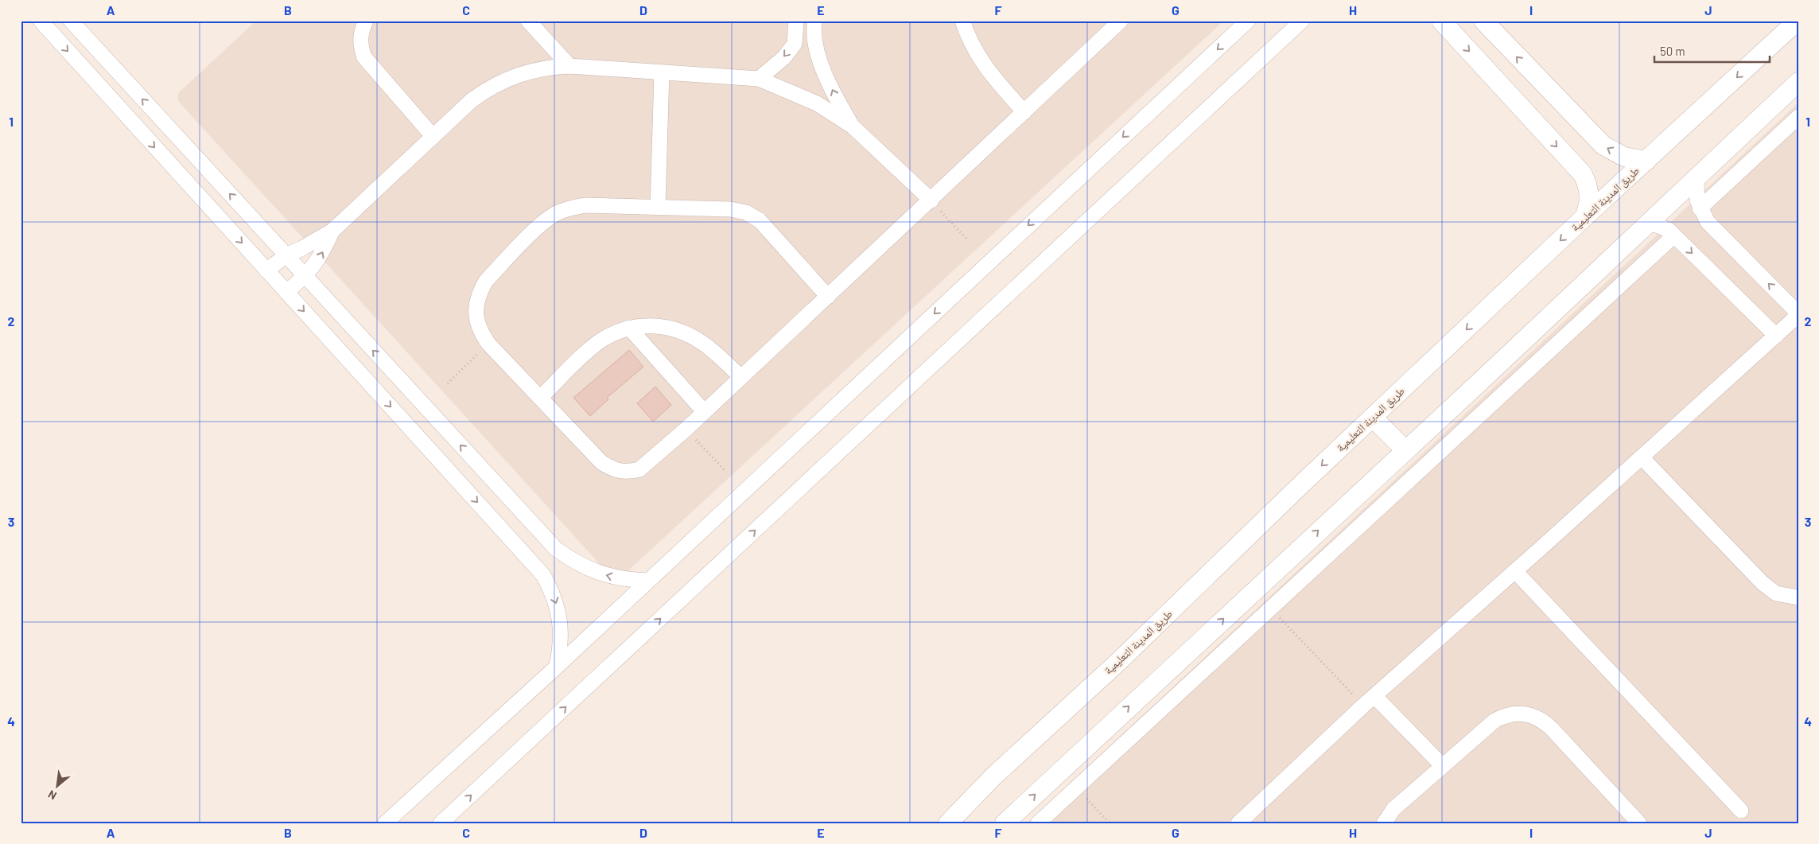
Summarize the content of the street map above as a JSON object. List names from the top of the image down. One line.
{"streets":{"street":["طريق المدينة التعليمية"]},"scale_bar":"50 m","north":"bottom left","grid":{"columns":["A","B","C","D","E","F","G","H","I","J"],"rows":["1","2","3","4"]}}
